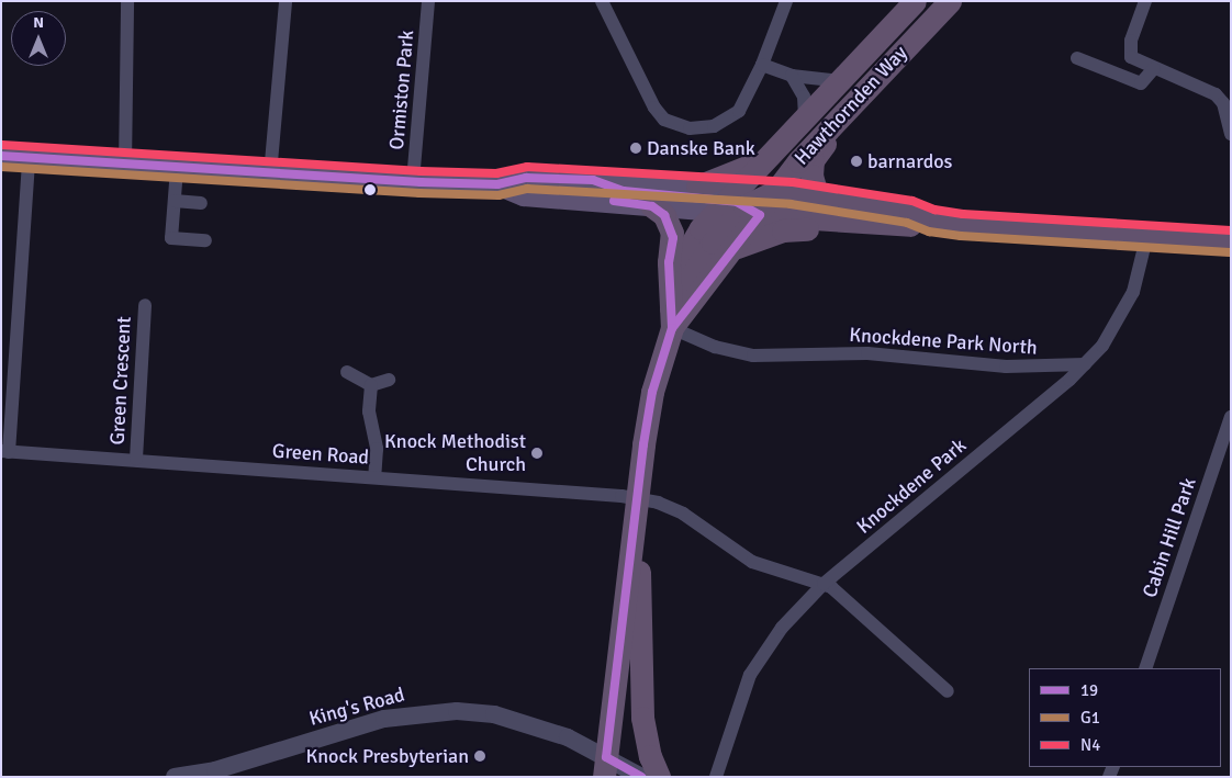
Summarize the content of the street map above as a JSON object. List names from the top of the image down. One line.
{"streets":{"highway":["Hawthornden Way"],"street":["Ormiston Park","Knockdene Park North","Green Crescent","Green Road","Knockdene Park","Cabin Hill Park","King's Road"]},"crossings":[["Knockdene Park North","Knockdene Park"],["Green Crescent","Green Road"],["Green Road","Knockdene Park"]],"places":["Danske Bank","barnardos","Knock Methodist Church","Knock Presbyterian"],"lines":["transit line N4","transit line 19","transit line G1"],"legend":["19","G1","N4"],"north":"top"}
